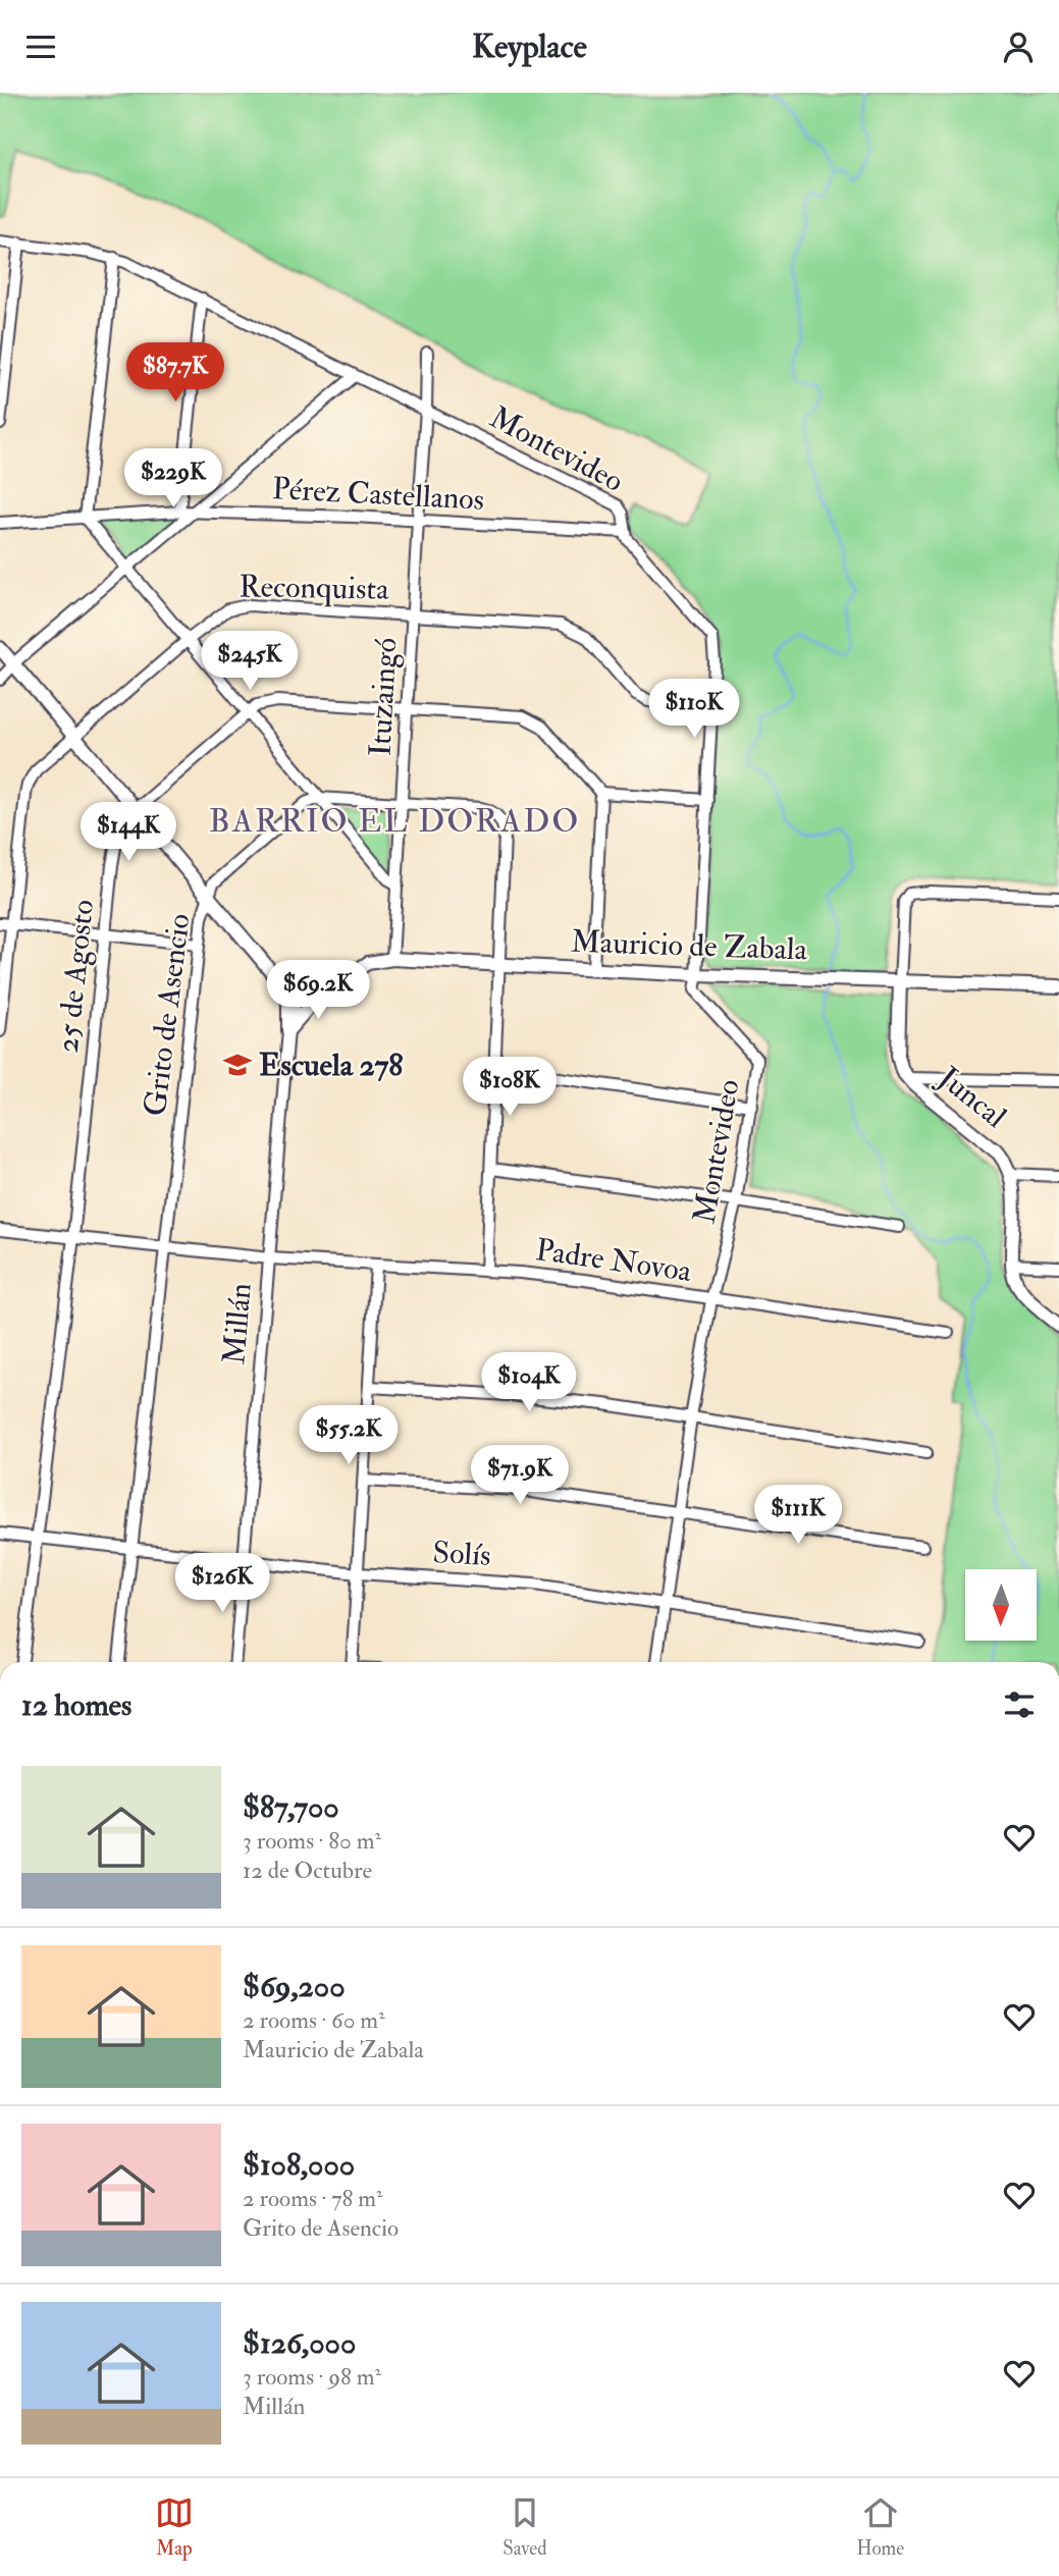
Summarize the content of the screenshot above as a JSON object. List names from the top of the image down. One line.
{"streets":{"street":["Montevideo","Pérez Castellanos","Reconquista","Ituzaingó","Mauricio de Zabala","25 de Agosto","Grito de Asencio","Juncal","Padre Novoa","Millán","Solís"]},"crossings":[["Montevideo","Pérez Castellanos"],["Montevideo","Reconquista"],["Montevideo","Ituzaingó"],["Montevideo","Mauricio de Zabala"],["Montevideo","Padre Novoa"],["Montevideo","Solís"],["Pérez Castellanos","Ituzaingó"],["Reconquista","Ituzaingó"],["Ituzaingó","Mauricio de Zabala"],["Ituzaingó","25 de Agosto"],["Mauricio de Zabala","Juncal"],["Mauricio de Zabala","Millán"],["25 de Agosto","Padre Novoa"],["25 de Agosto","Solís"],["Grito de Asencio","Padre Novoa"],["Grito de Asencio","Solís"],["Padre Novoa","Millán"],["Millán","Solís"]],"districts":["BARRIO EL DORADO"],"places":{"school or university":["Escuela 278"]},"north":"bottom","page":{"header":"Keyplace","price":["$87.7K","$229K","$245K","$110K","$144K","$69.2K","$108K","$104K","$55.2K","$71.9K","$111K","$126K"],"heading":"12 homes","list":[{"name":"$87,700","note":"3 rooms · 80 m² · 12 de Octubre"},{"name":"$69,200","note":"2 rooms · 60 m² · Mauricio de Zabala"},{"name":"$108,000","note":"2 rooms · 78 m² · Grito de Asencio"},{"name":"$126,000","note":"3 rooms · 98 m² · Millán"}],"tabs":["Map","Saved","Home"]}}
